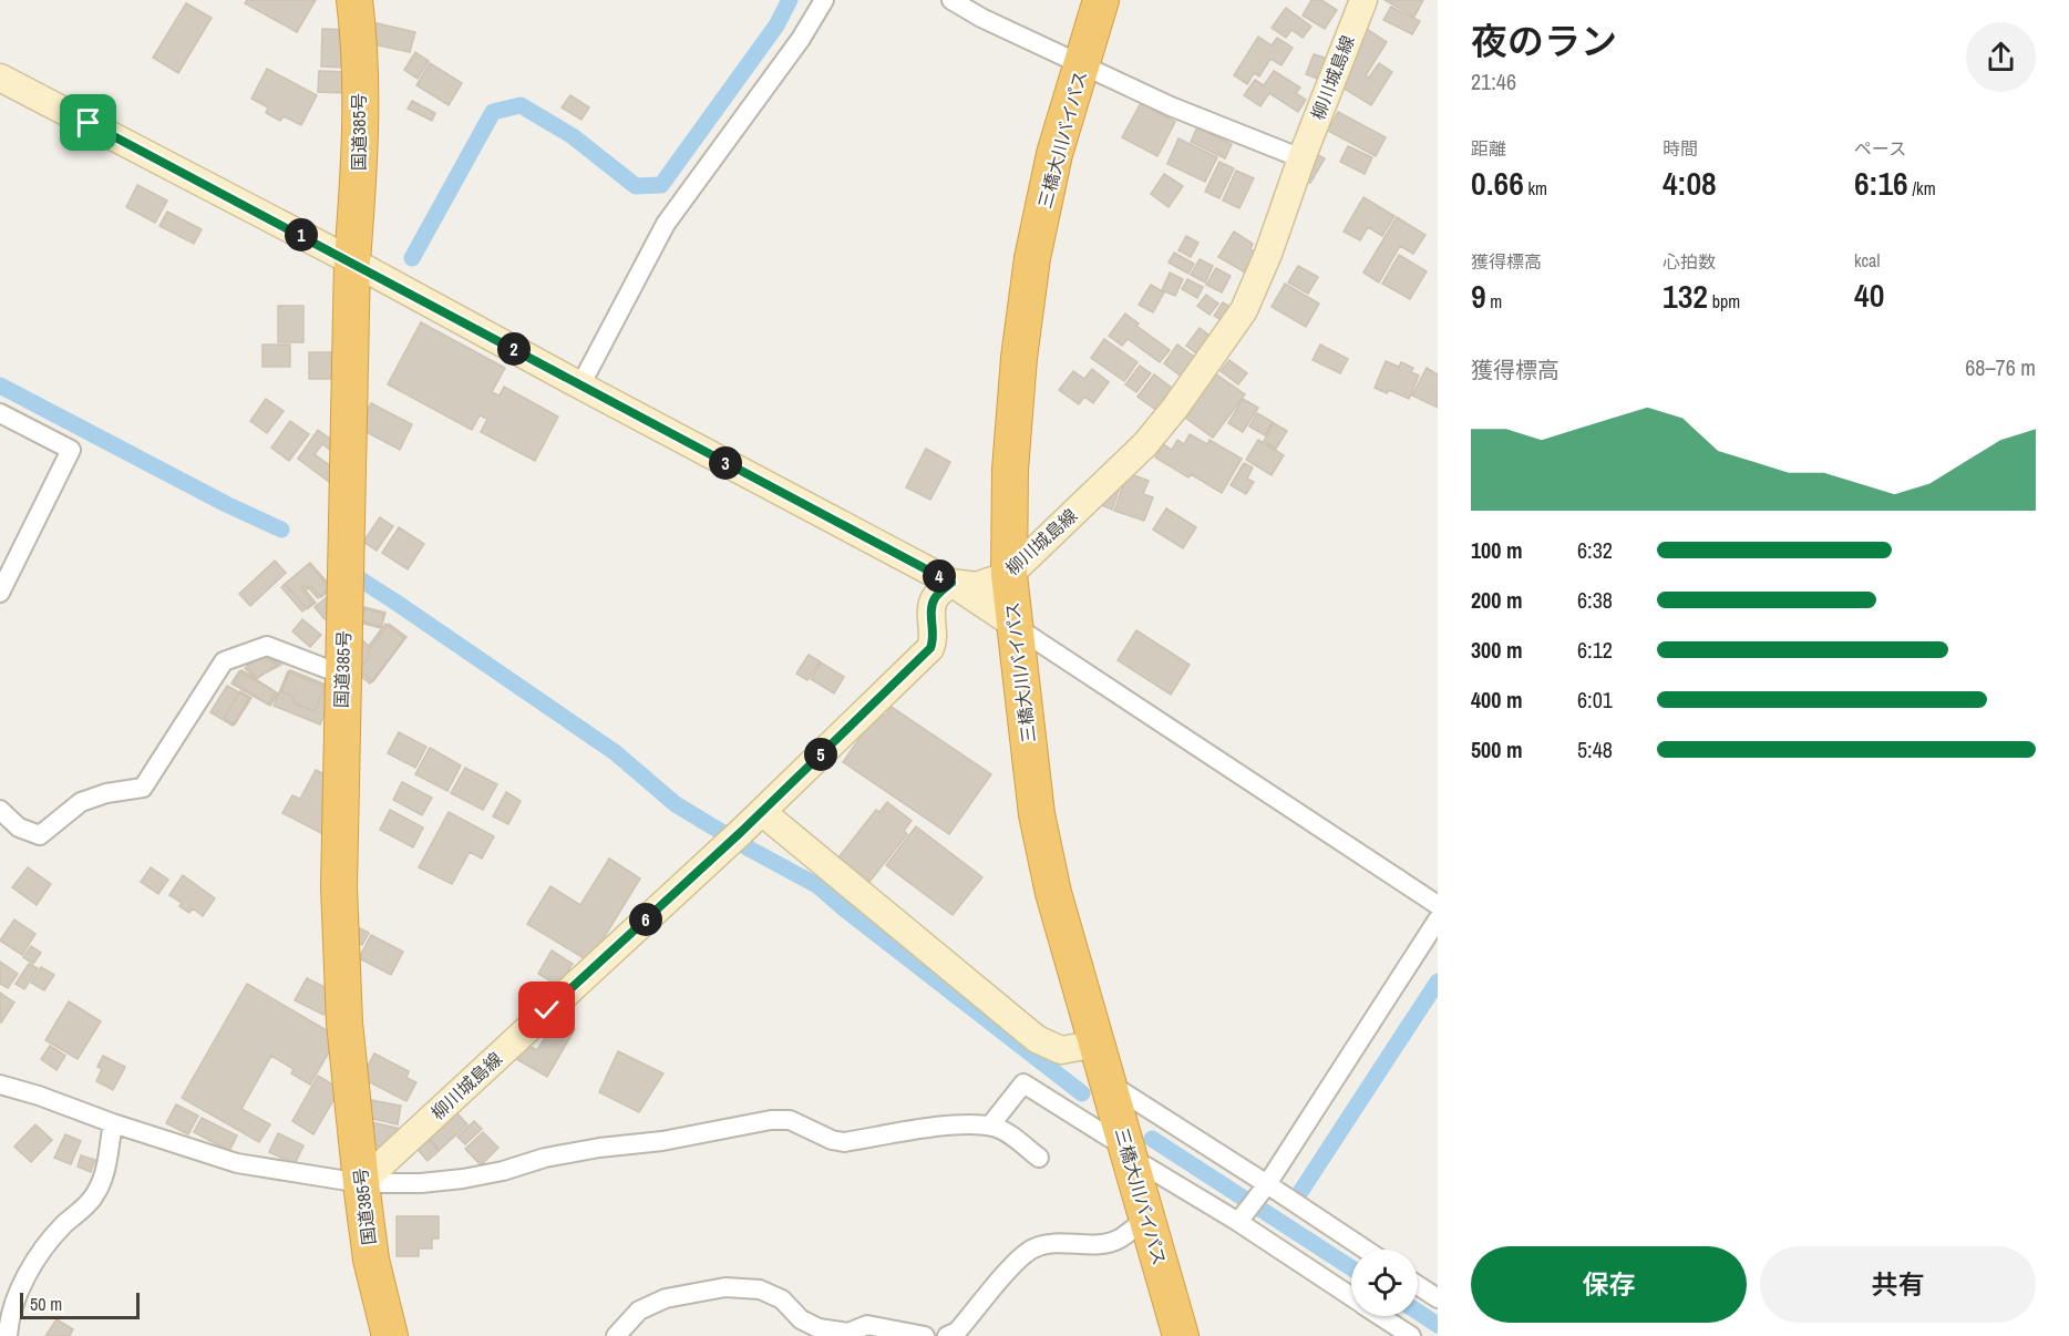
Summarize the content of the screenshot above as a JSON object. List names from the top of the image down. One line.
{"streets":{"highway":["国道385号","三橋大川バイパス"],"main road":["柳川城島線"]},"crossings":[["柳川城島線","国道385号"],["柳川城島線","三橋大川バイパス"]],"scale_bar":"50 m","page":{"heading":["夜のラン","21:46"],"stats":[["距離","0.66 km"],["時間","4:08"],["ペース","6:16 /km"],["獲得標高","9 m"],["心拍数","132 bpm"],["kcal","40"]],"pins":["1","2","3","4","5","6"],"chart":["獲得標高","68–76 m"],"list":[{"name":"100 m","note":"6:32"},{"name":"200 m","note":"6:38"},{"name":"300 m","note":"6:12"},{"name":"400 m","note":"6:01"},{"name":"500 m","note":"5:48"}],"buttons":["保存","共有"],"scale":"50 m"}}
